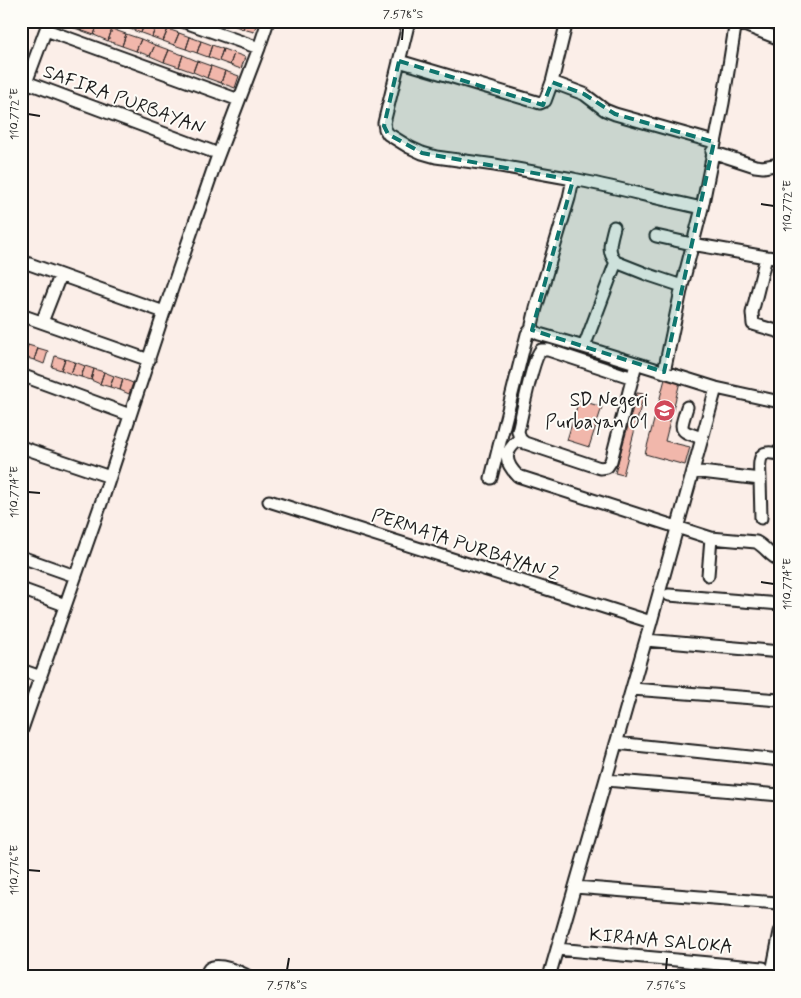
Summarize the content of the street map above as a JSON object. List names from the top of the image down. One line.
{"streets":{"street":["SAFIRA PURBAYAN","PERMATA PURBAYAN 2","KIRANA SALOKA"]},"places":{"school or university":["SD Negeri Purbayan 01"]},"coordinates":["7.578°S","110.772°E","110.774°E","110.776°E","7.576°S"]}
